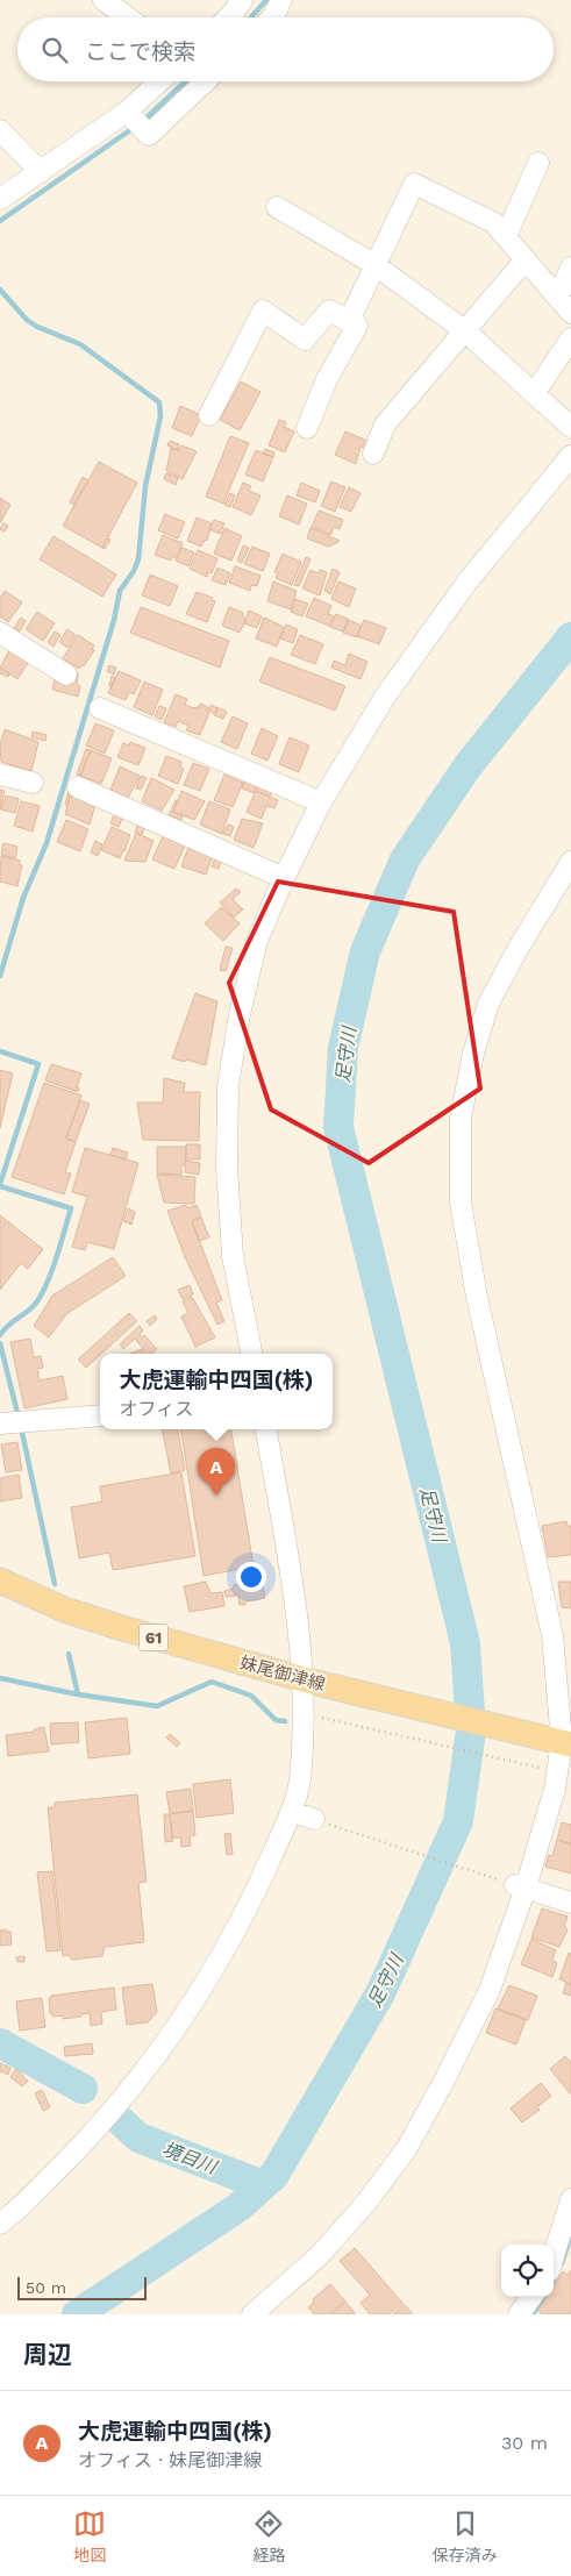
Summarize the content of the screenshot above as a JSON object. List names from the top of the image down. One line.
{"streets":{"main road":["61","妹尾御津線"]},"water":["足守川","境目川"],"scale_bar":"50 m","page":{"search":"ここで検索","popup":["大虎運輸中四国(株)","オフィス"],"pins":"A","scale":"50 m","heading":"周辺","list":[{"mark":"A","name":"大虎運輸中四国(株)","note":"オフィス · 妹尾御津線","value":"30 m"}],"nav":["地図","経路","保存済み"]}}
